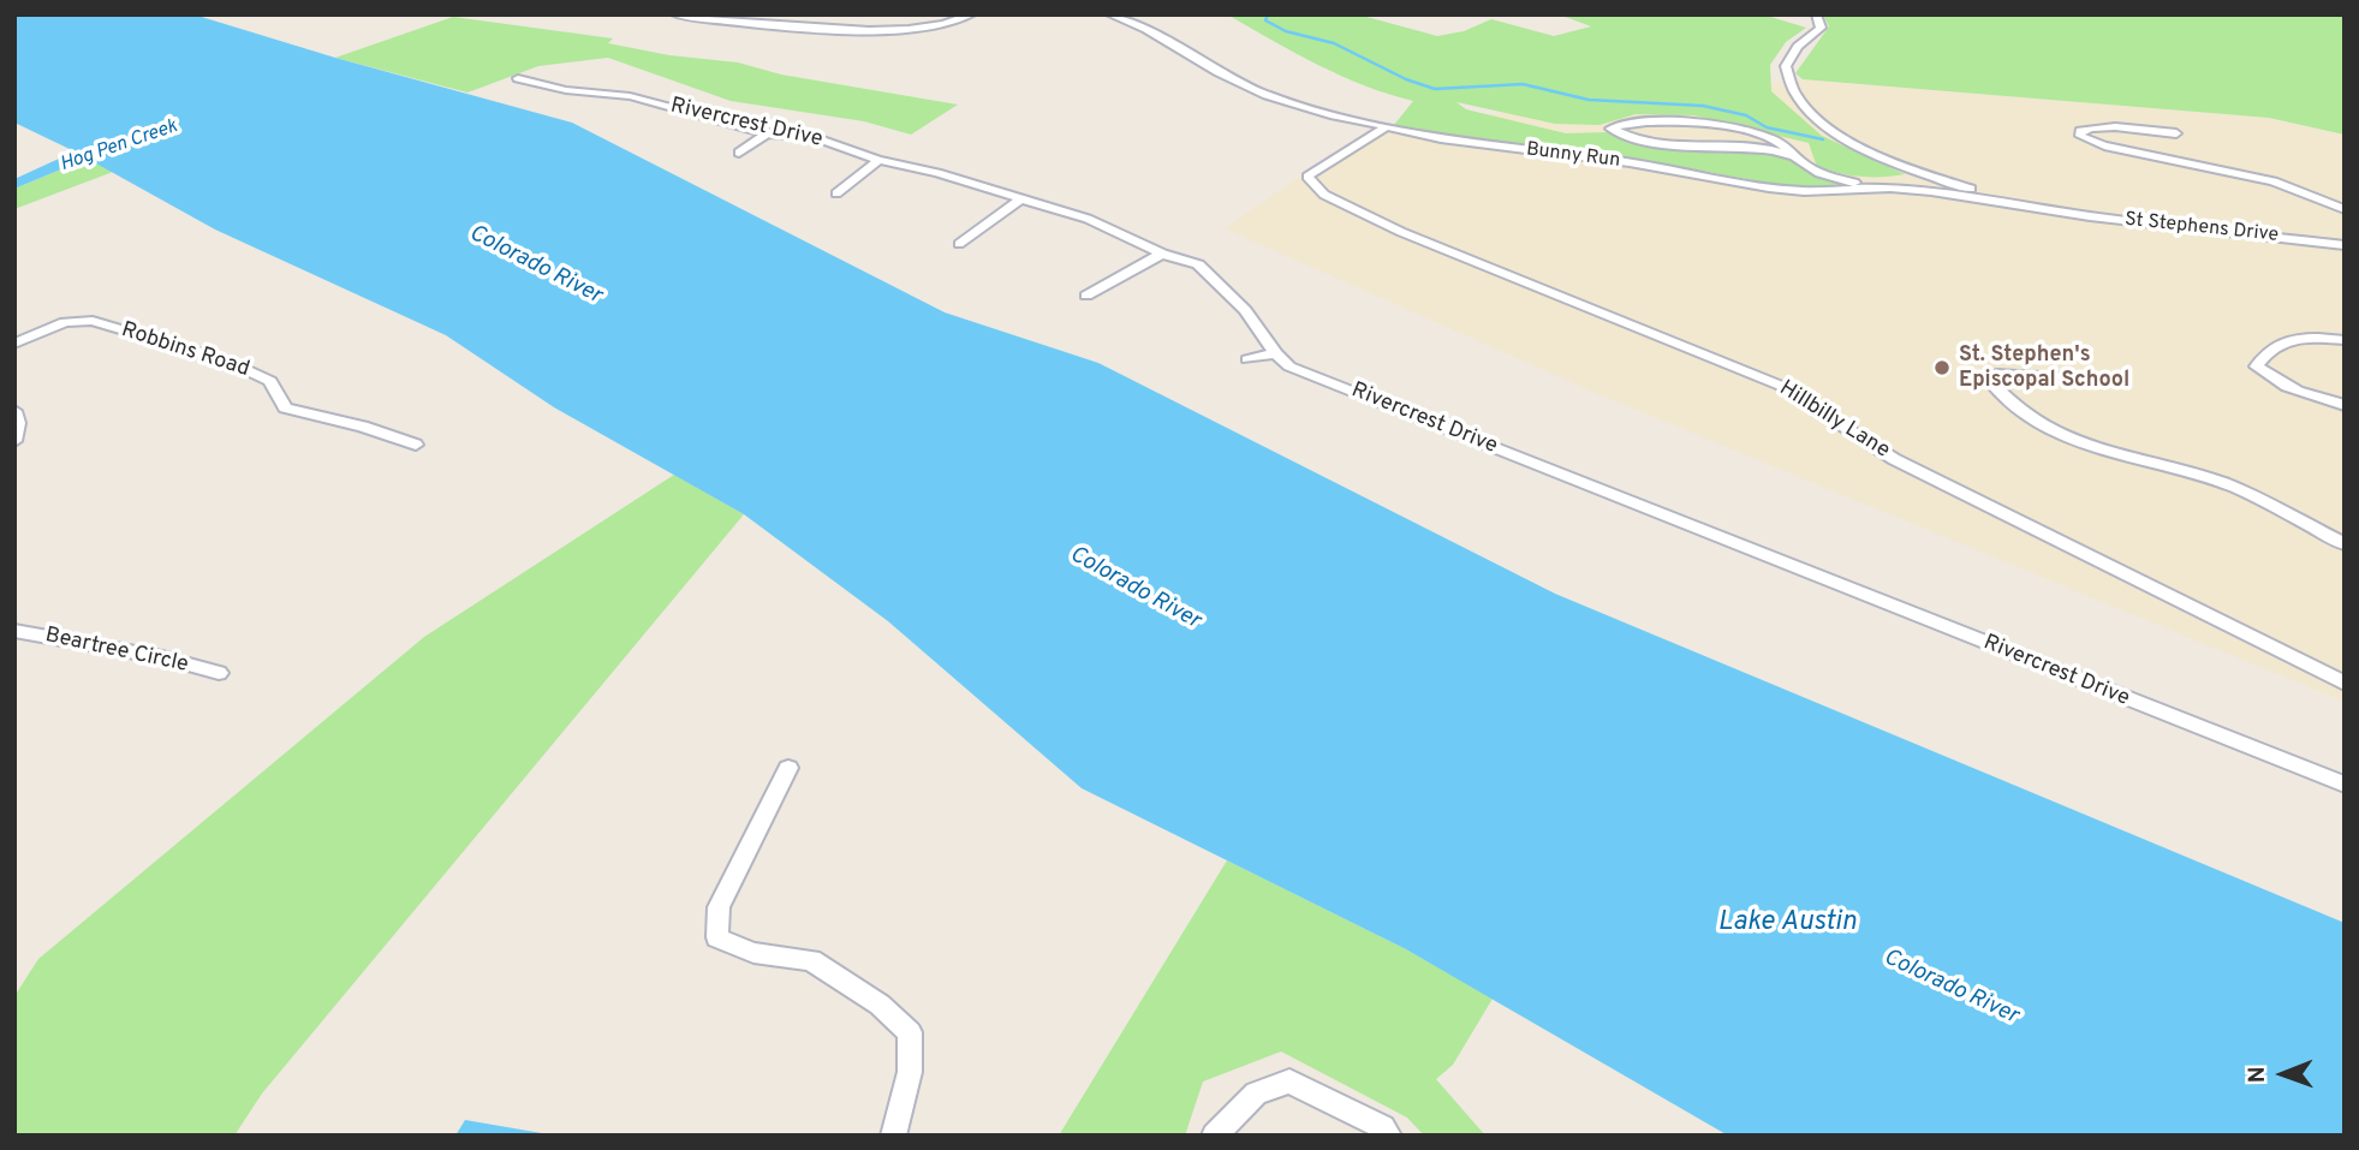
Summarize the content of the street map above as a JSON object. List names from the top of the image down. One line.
{"streets":{"street":["Rivercrest Drive","Bunny Run","St Stephens Drive","Robbins Road","Hillbilly Lane","Beartree Circle"]},"crossings":[["Bunny Run","St Stephens Drive"],["Bunny Run","Hillbilly Lane"]],"water":["Hog Pen Creek","Colorado River","Lake Austin"],"places":["St. Stephen's Episcopal School"],"north":"left"}
